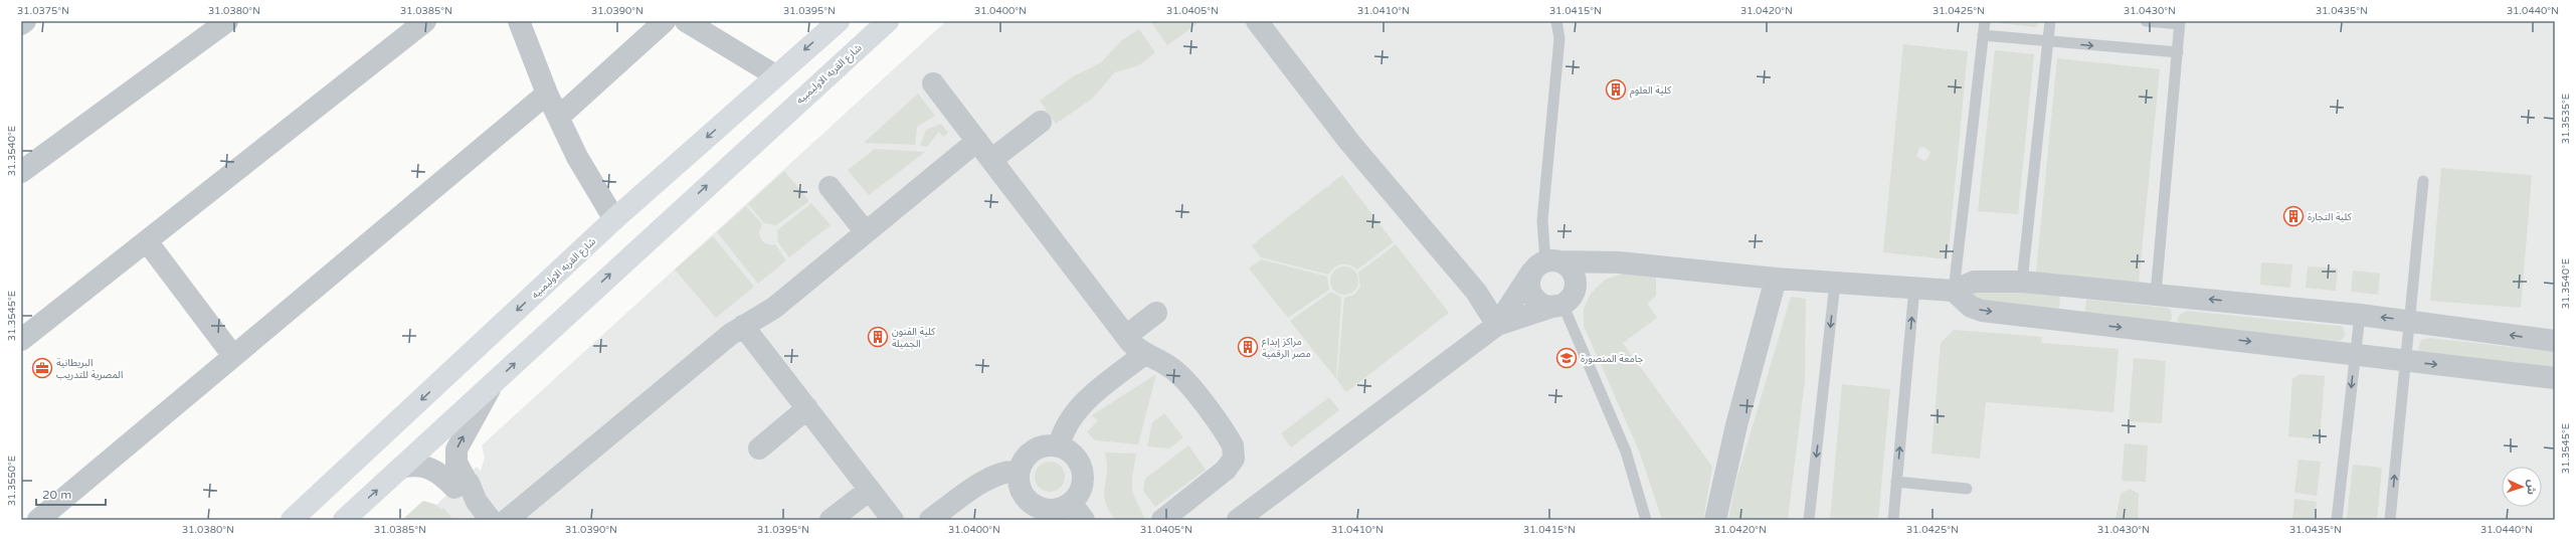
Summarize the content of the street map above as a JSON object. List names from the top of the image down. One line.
{"streets":{"main road":["شارع القريه الاوليمبيه"]},"places":{"building":["كلية العلوم","كلية التجارة","كلية الفنون الجميلة","مراكز إبداع مصر الرقمية"],"school or university":["جامعة المنصورة"],"office":["البريطانية المصرية للتدريب"]},"scale_bar":"20 m","north":"right","coordinates":["31.0375°N","31.0380°N","31.0385°N","31.0390°N","31.0395°N","31.0400°N","31.0405°N","31.0410°N","31.0415°N","31.0420°N","31.0425°N","31.0430°N","31.0435°N","31.0440°N","31.3535°E","31.3540°E","31.3545°E","31.3550°E"]}
